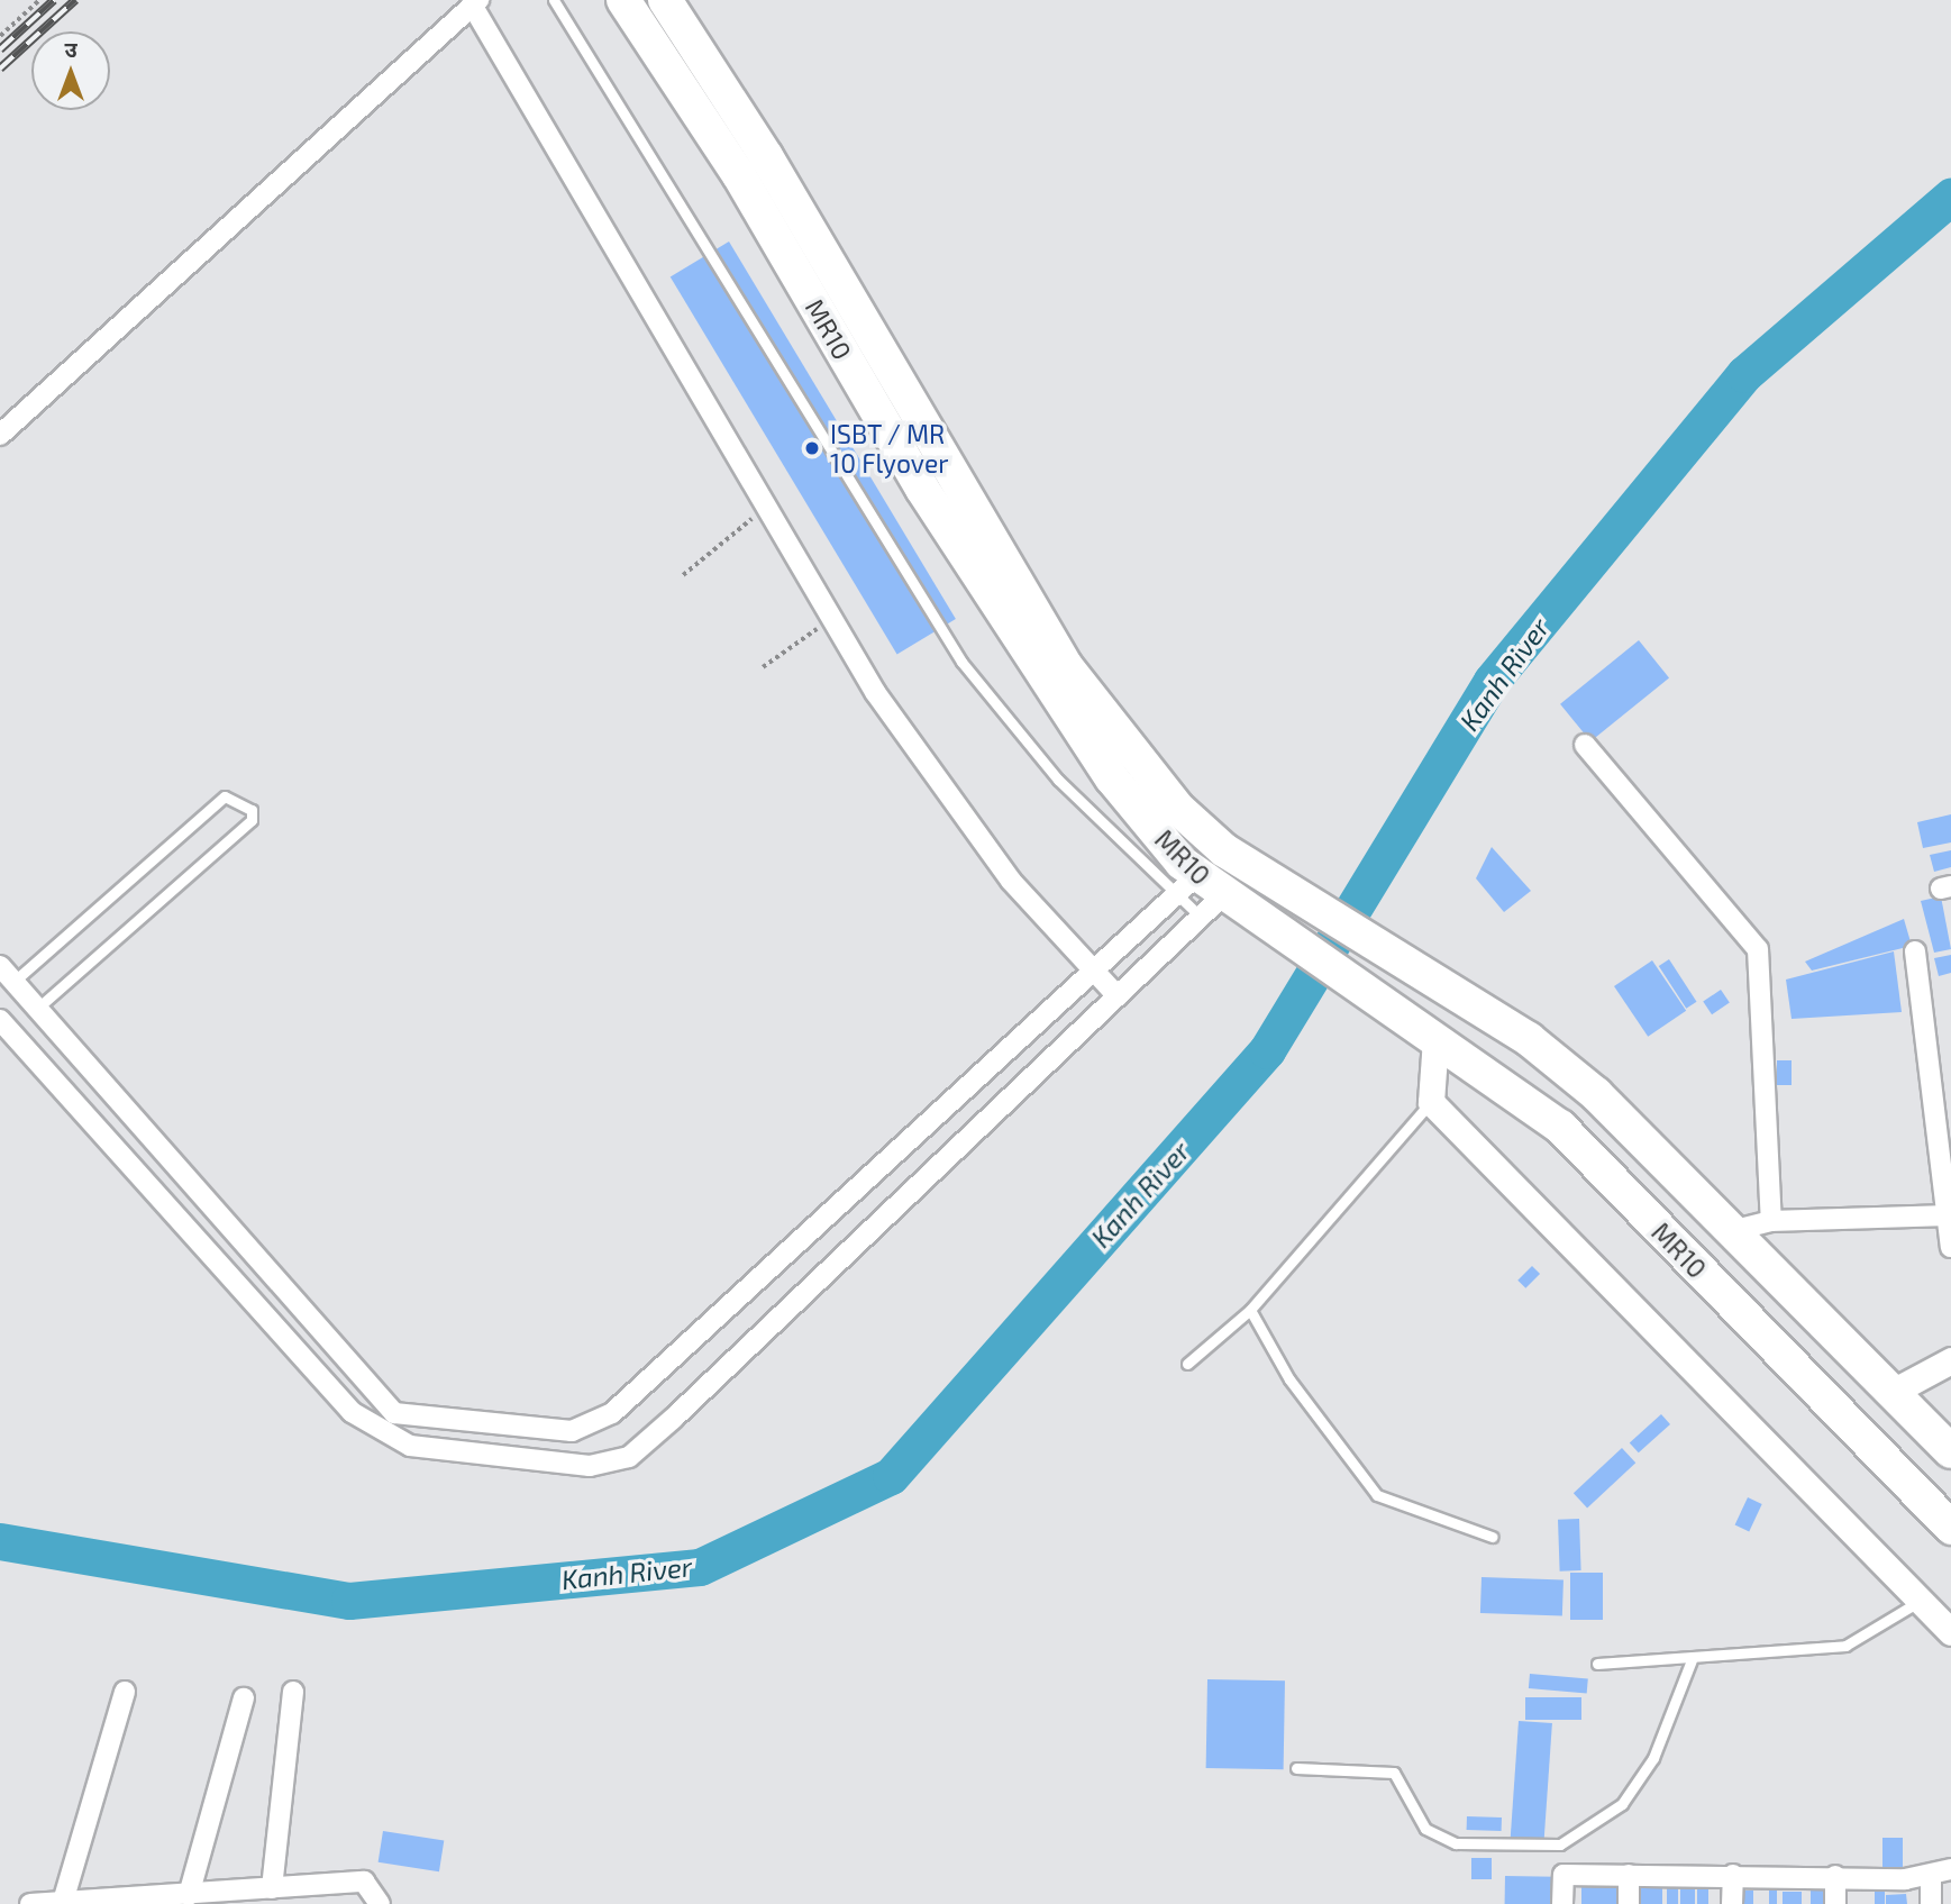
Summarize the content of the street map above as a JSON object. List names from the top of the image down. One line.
{"streets":{"main road":["MR10"]},"water":["Kanh River"],"places":["ISBT / MR 10 Flyover"],"north":"top"}
